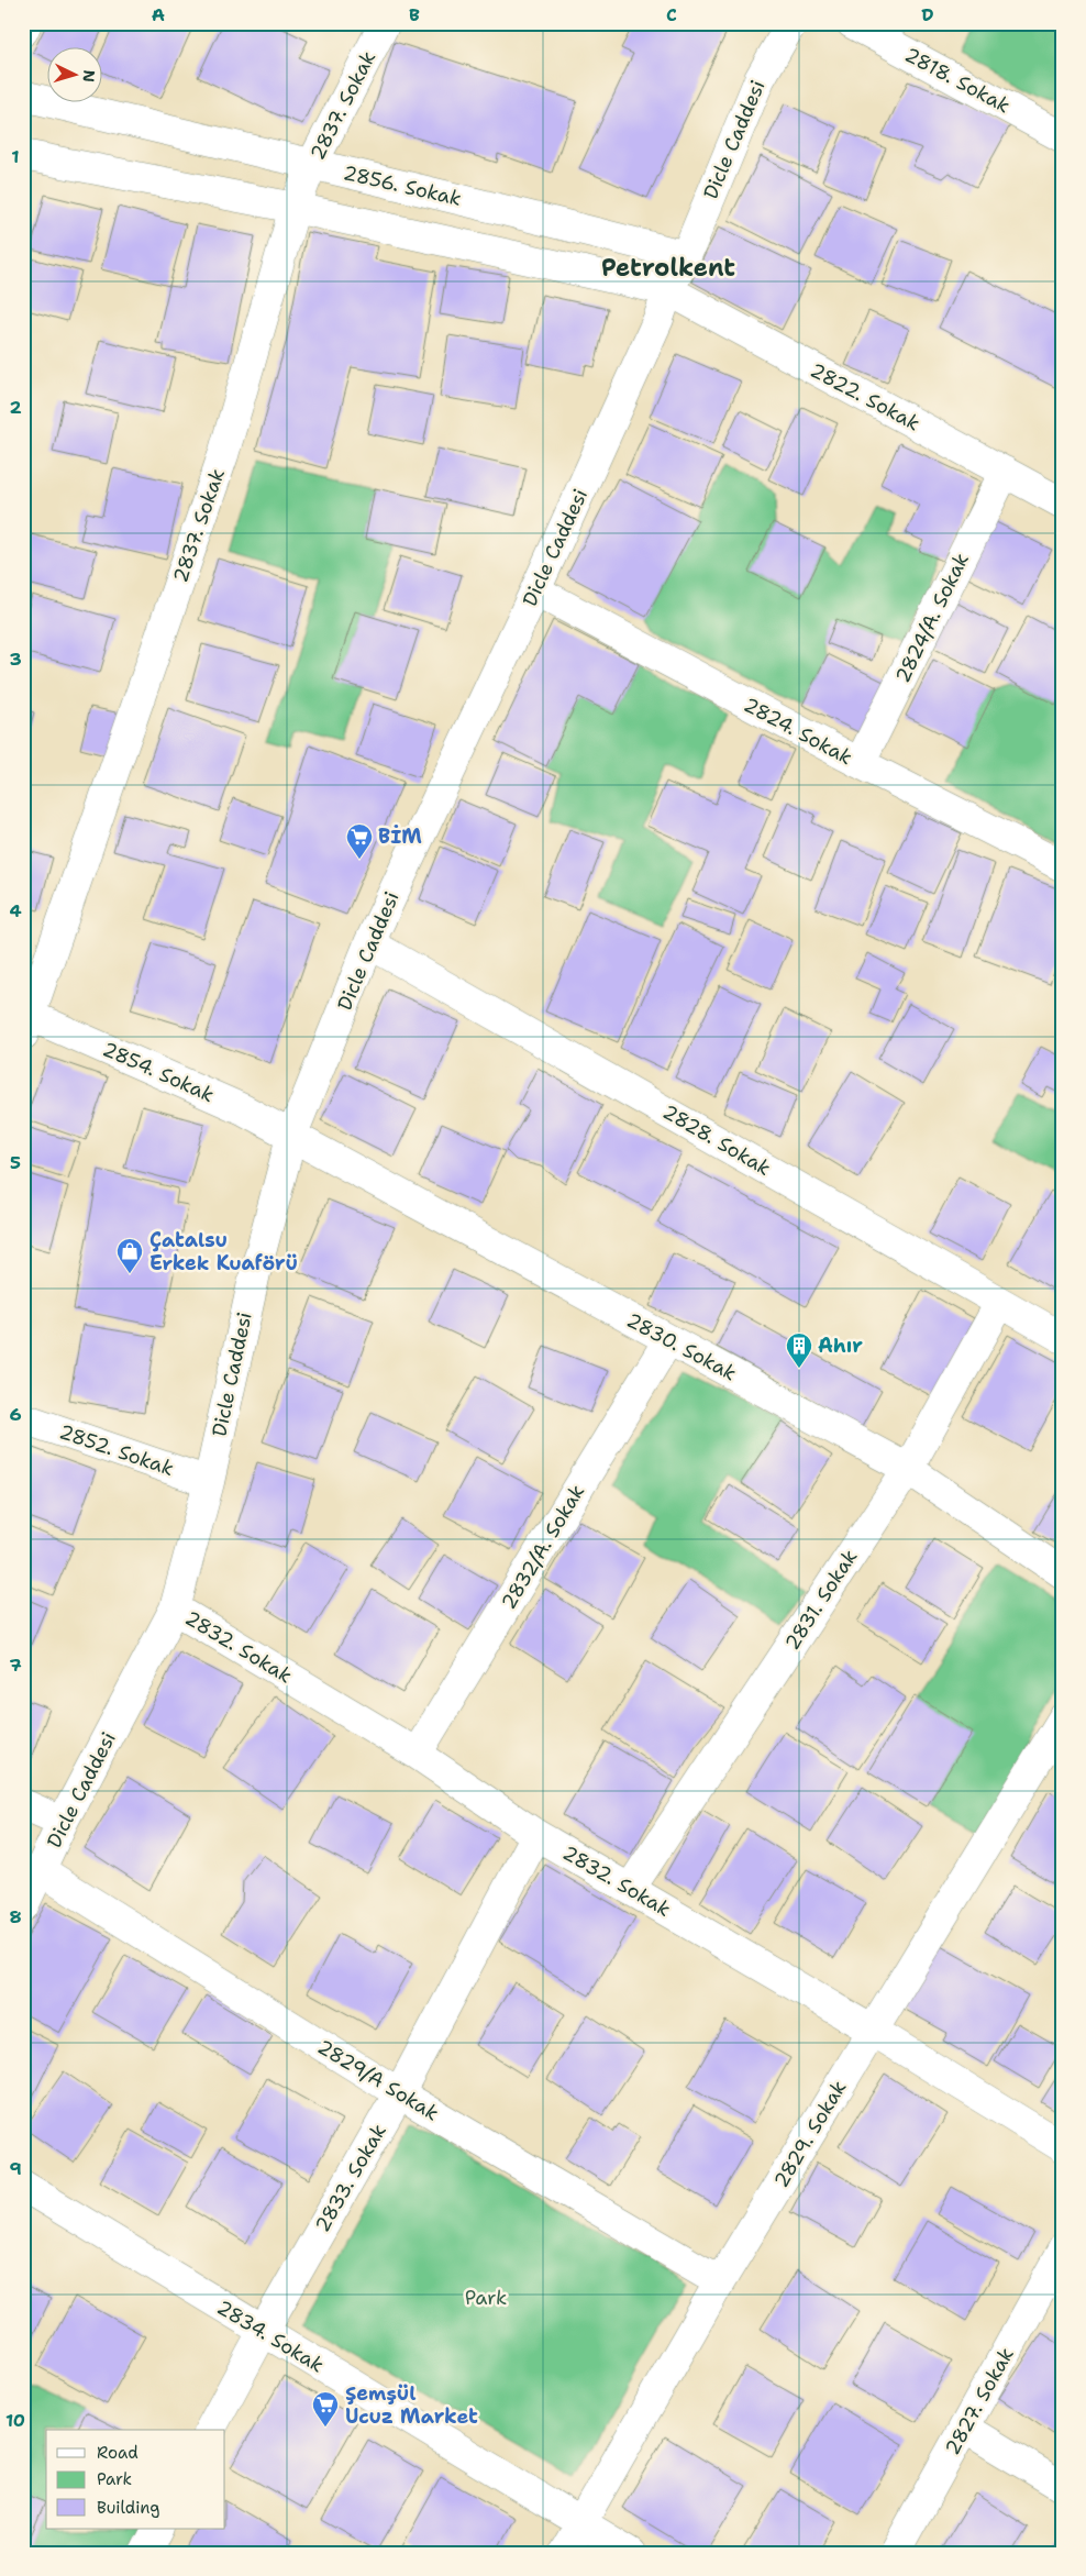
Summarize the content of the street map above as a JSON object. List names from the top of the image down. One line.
{"streets":{"street":["2818. Sokak","2837. Sokak","Dicle Caddesi","2856. Sokak","2822. Sokak","2824/A. Sokak","2824. Sokak","2854. Sokak","2828. Sokak","2830. Sokak","2852. Sokak","2832/A. Sokak","2831. Sokak","2832. Sokak","2829/A Sokak","2829. Sokak","2833. Sokak","2834. Sokak","2827. Sokak"]},"crossings":[["2837. Sokak","2856. Sokak"],["2837. Sokak","2854. Sokak"],["Dicle Caddesi","2856. Sokak"],["Dicle Caddesi","2822. Sokak"],["Dicle Caddesi","2824. Sokak"],["Dicle Caddesi","2854. Sokak"],["Dicle Caddesi","2828. Sokak"],["Dicle Caddesi","2830. Sokak"],["Dicle Caddesi","2852. Sokak"],["Dicle Caddesi","2832. Sokak"],["Dicle Caddesi","2829/A Sokak"],["2822. Sokak","2824/A. Sokak"],["2824/A. Sokak","2824. Sokak"],["2854. Sokak","2830. Sokak"],["2828. Sokak","2831. Sokak"],["2830. Sokak","2832/A. Sokak"],["2830. Sokak","2831. Sokak"],["2832/A. Sokak","2832. Sokak"],["2831. Sokak","2832. Sokak"],["2832. Sokak","2829. Sokak"],["2832. Sokak","2833. Sokak"],["2829/A Sokak","2829. Sokak"],["2829/A Sokak","2833. Sokak"],["2829. Sokak","2834. Sokak"],["2833. Sokak","2834. Sokak"]],"districts":["Petrolkent"],"parks":["Park"],"places":{"supermarket":["BİM","Şemşül Ucuz Market"],"shop":["Çatalsu Erkek Kuaförü"],"building":["Ahır"]},"legend":["Road","Park","Building"],"north":"right","grid":{"columns":["A","B","C","D"],"rows":["1","2","3","4","5","6","7","8","9","10"]}}
